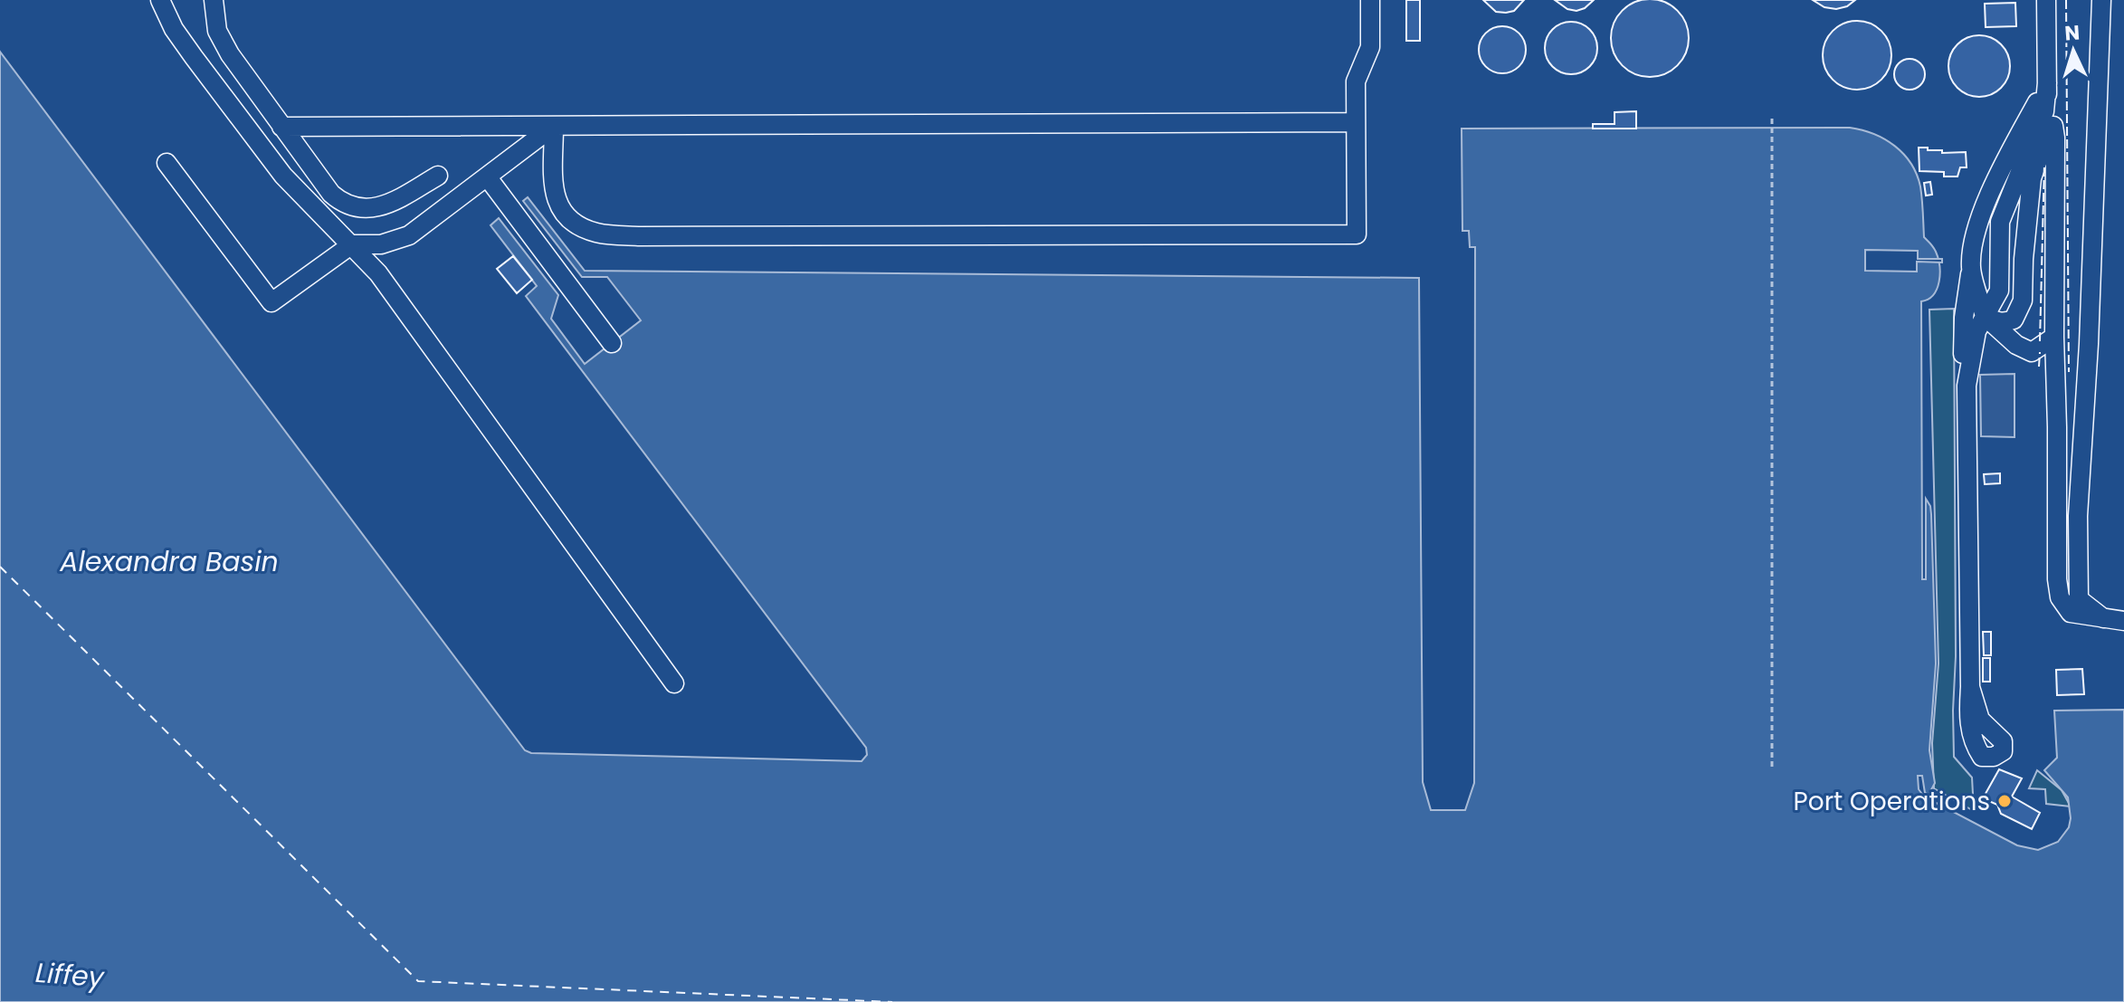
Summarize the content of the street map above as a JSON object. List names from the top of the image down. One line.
{"water":["Alexandra Basin","Liffey"],"places":["Port Operations"],"north":"top"}
